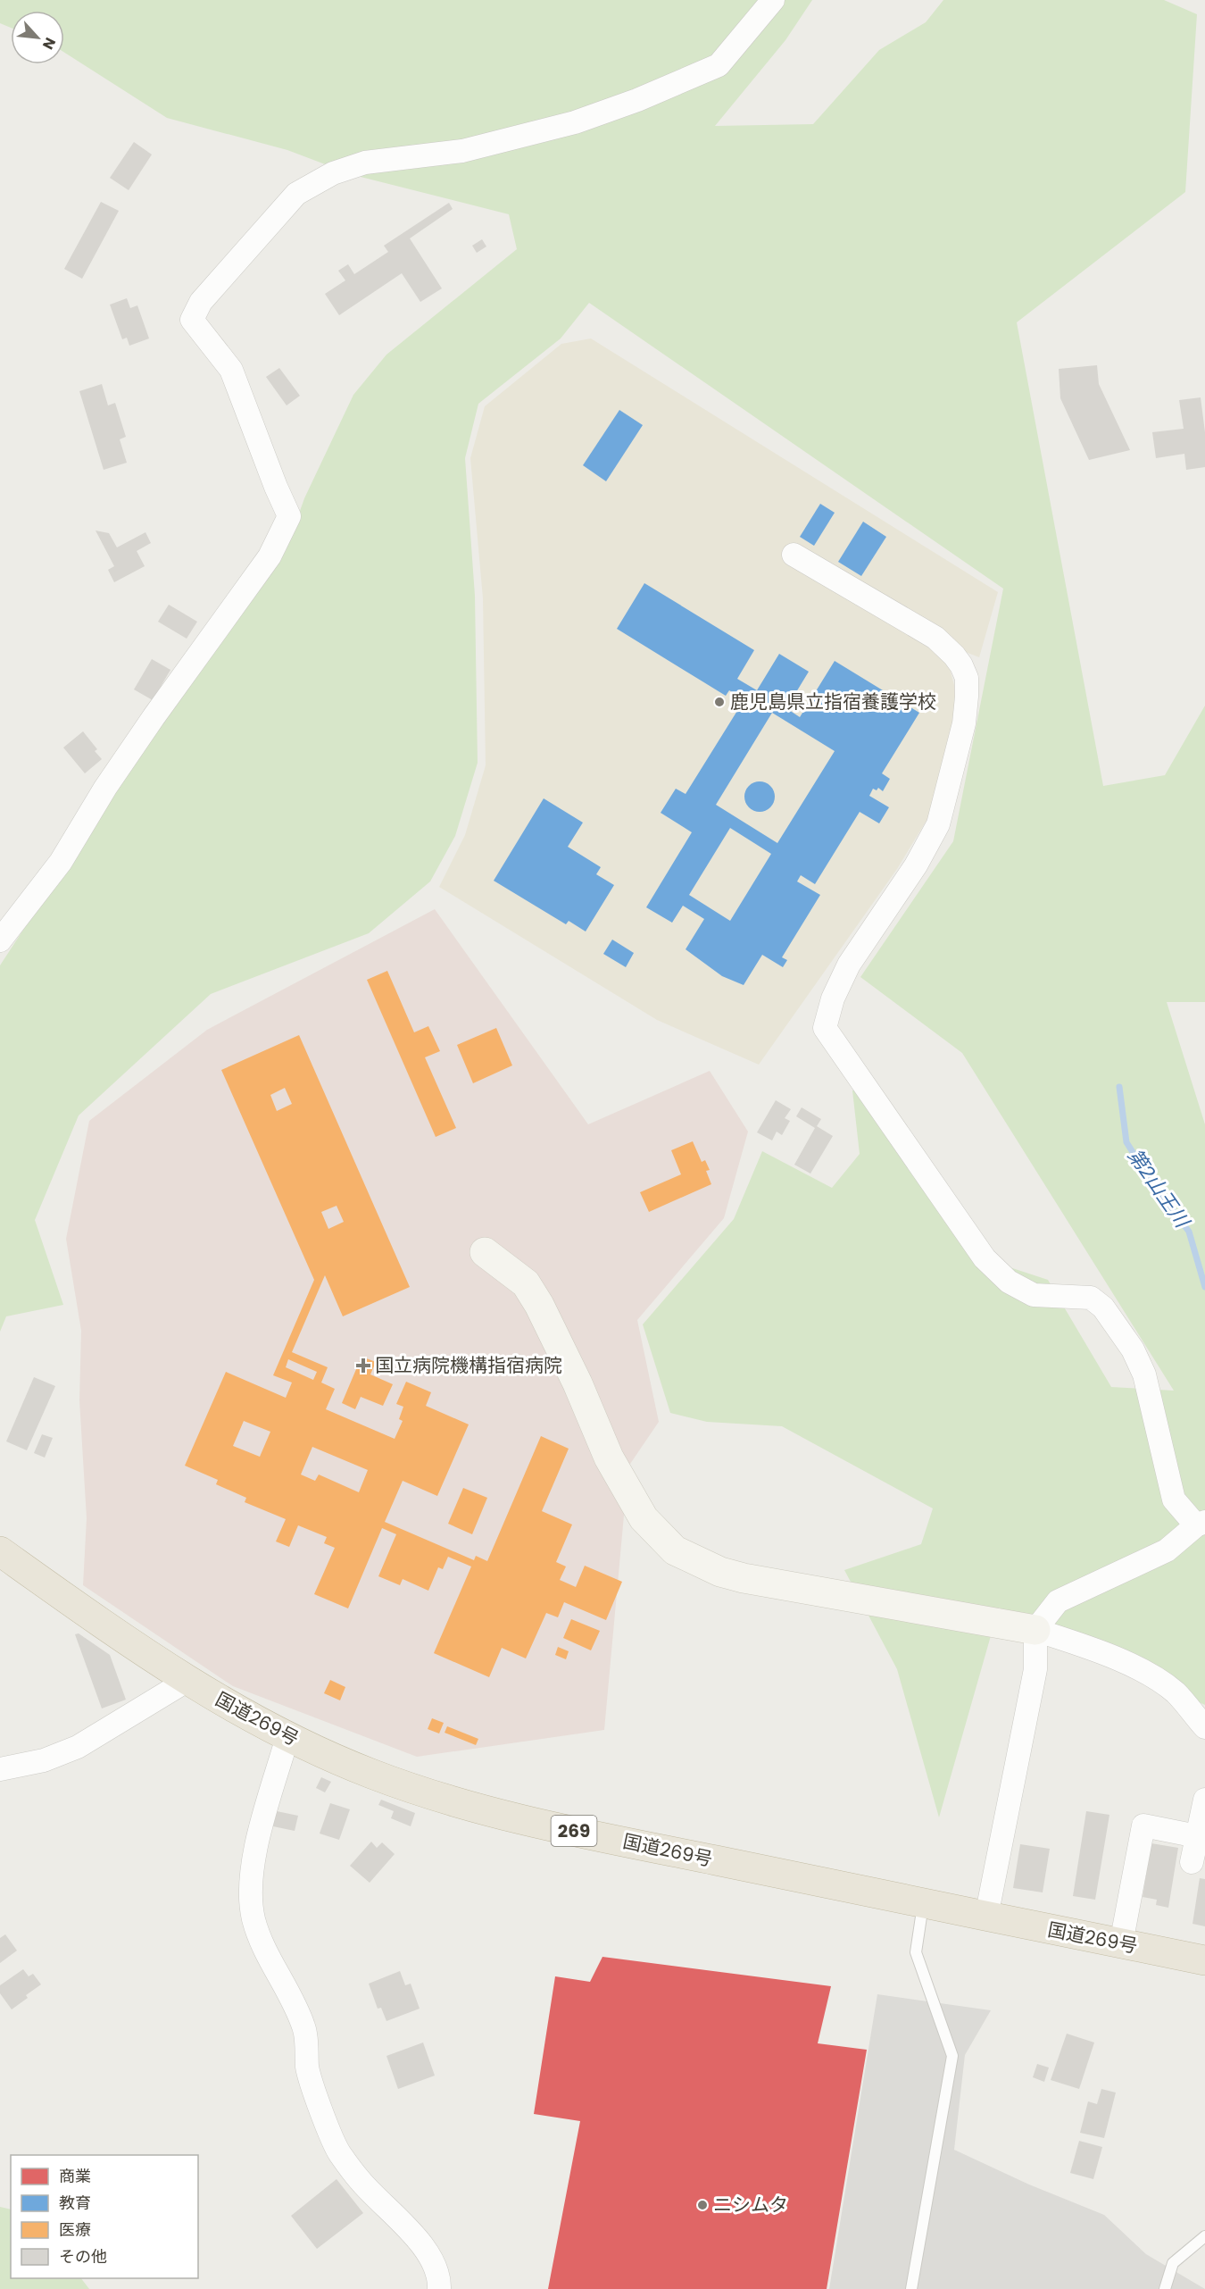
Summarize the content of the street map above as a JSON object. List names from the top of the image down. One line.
{"streets":{"highway":["国道269号","269"]},"water":["第2山王川"],"places":{"other":["鹿児島県立指宿養護学校","ニシムタ"],"health":["国立病院機構指宿病院"]},"legend":["商業","教育","医療","その他"],"north":"bottom right"}
